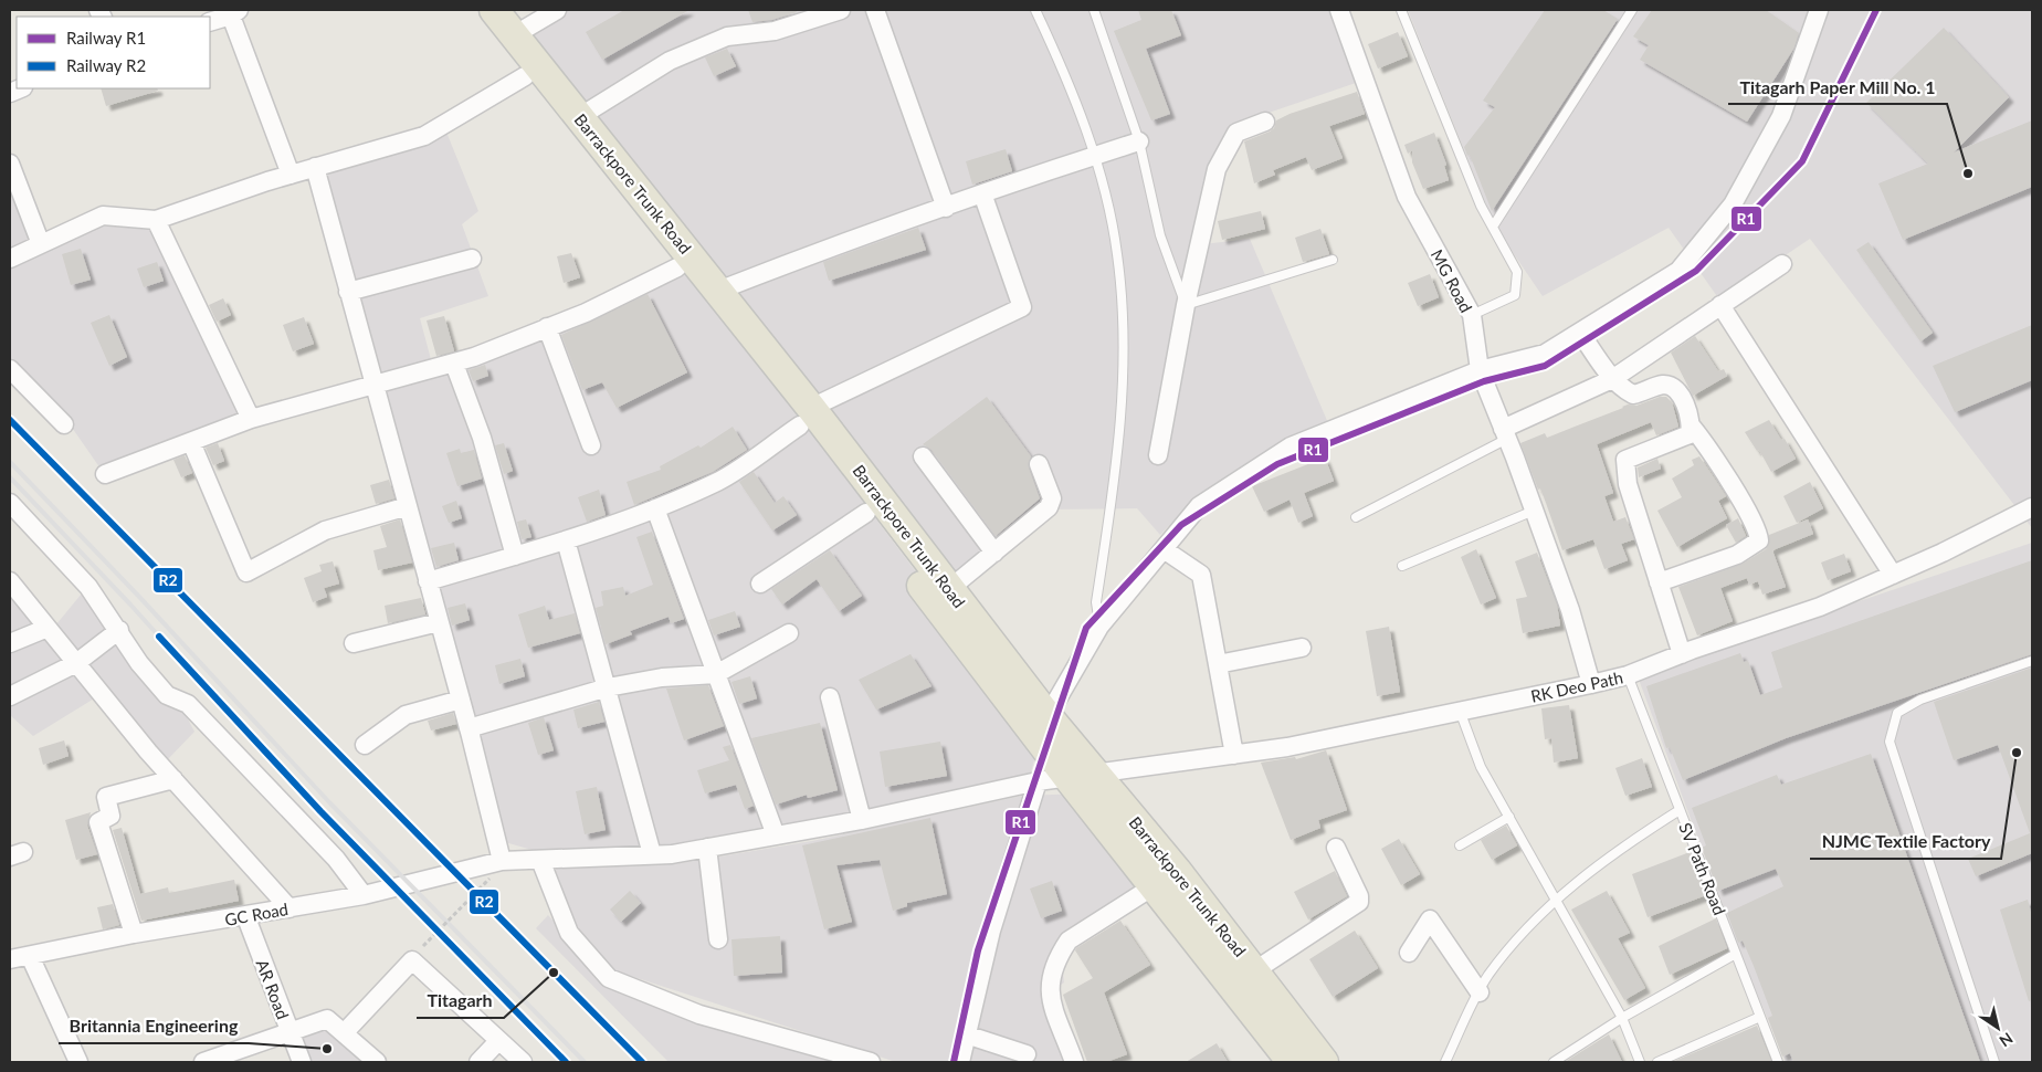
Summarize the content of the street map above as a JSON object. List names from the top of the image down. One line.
{"streets":{"main road":["Barrackpore Trunk Road"],"street":["MG Road","RK Deo Path","GC Road","AR Road"],"lane":["SV Path Road"]},"crossings":[["Barrackpore Trunk Road","RK Deo Path"],["MG Road","RK Deo Path"],["RK Deo Path","SV Path Road"],["RK Deo Path","GC Road"],["GC Road","AR Road"]],"places":["Titagarh Paper Mill No. 1","NJMC Textile Factory","Titagarh","Britannia Engineering"],"lines":["rail line R1","rail line R2"],"legend":["Railway R1","Railway R2"],"north":"bottom right"}
